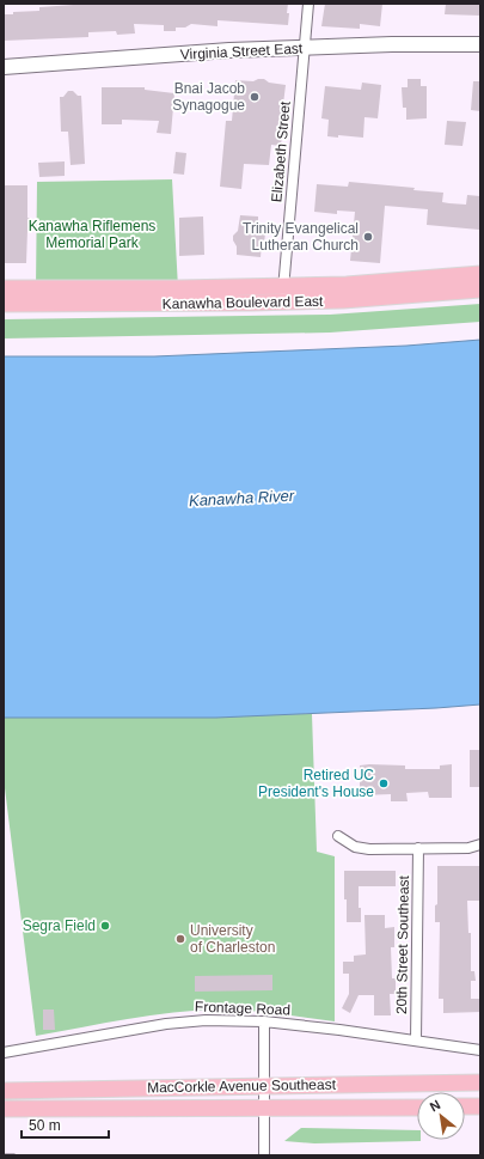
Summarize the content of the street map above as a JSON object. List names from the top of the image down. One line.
{"streets":{"main road":["Virginia Street East","Kanawha Boulevard East","MacCorkle Avenue Southeast"],"street":["Elizabeth Street","20th Street Southeast","Frontage Road"]},"crossings":[["Virginia Street East","Elizabeth Street"],["Elizabeth Street","Kanawha Boulevard East"],["20th Street Southeast","Frontage Road"]],"water":["Kanawha River"],"parks":["Kanawha Riflemens Memorial Park"],"places":["Bnai Jacob Synagogue","Trinity Evangelical Lutheran Church","Retired UC President's House","Segra Field","University of Charleston"],"scale_bar":"50 m","north":"top left"}
